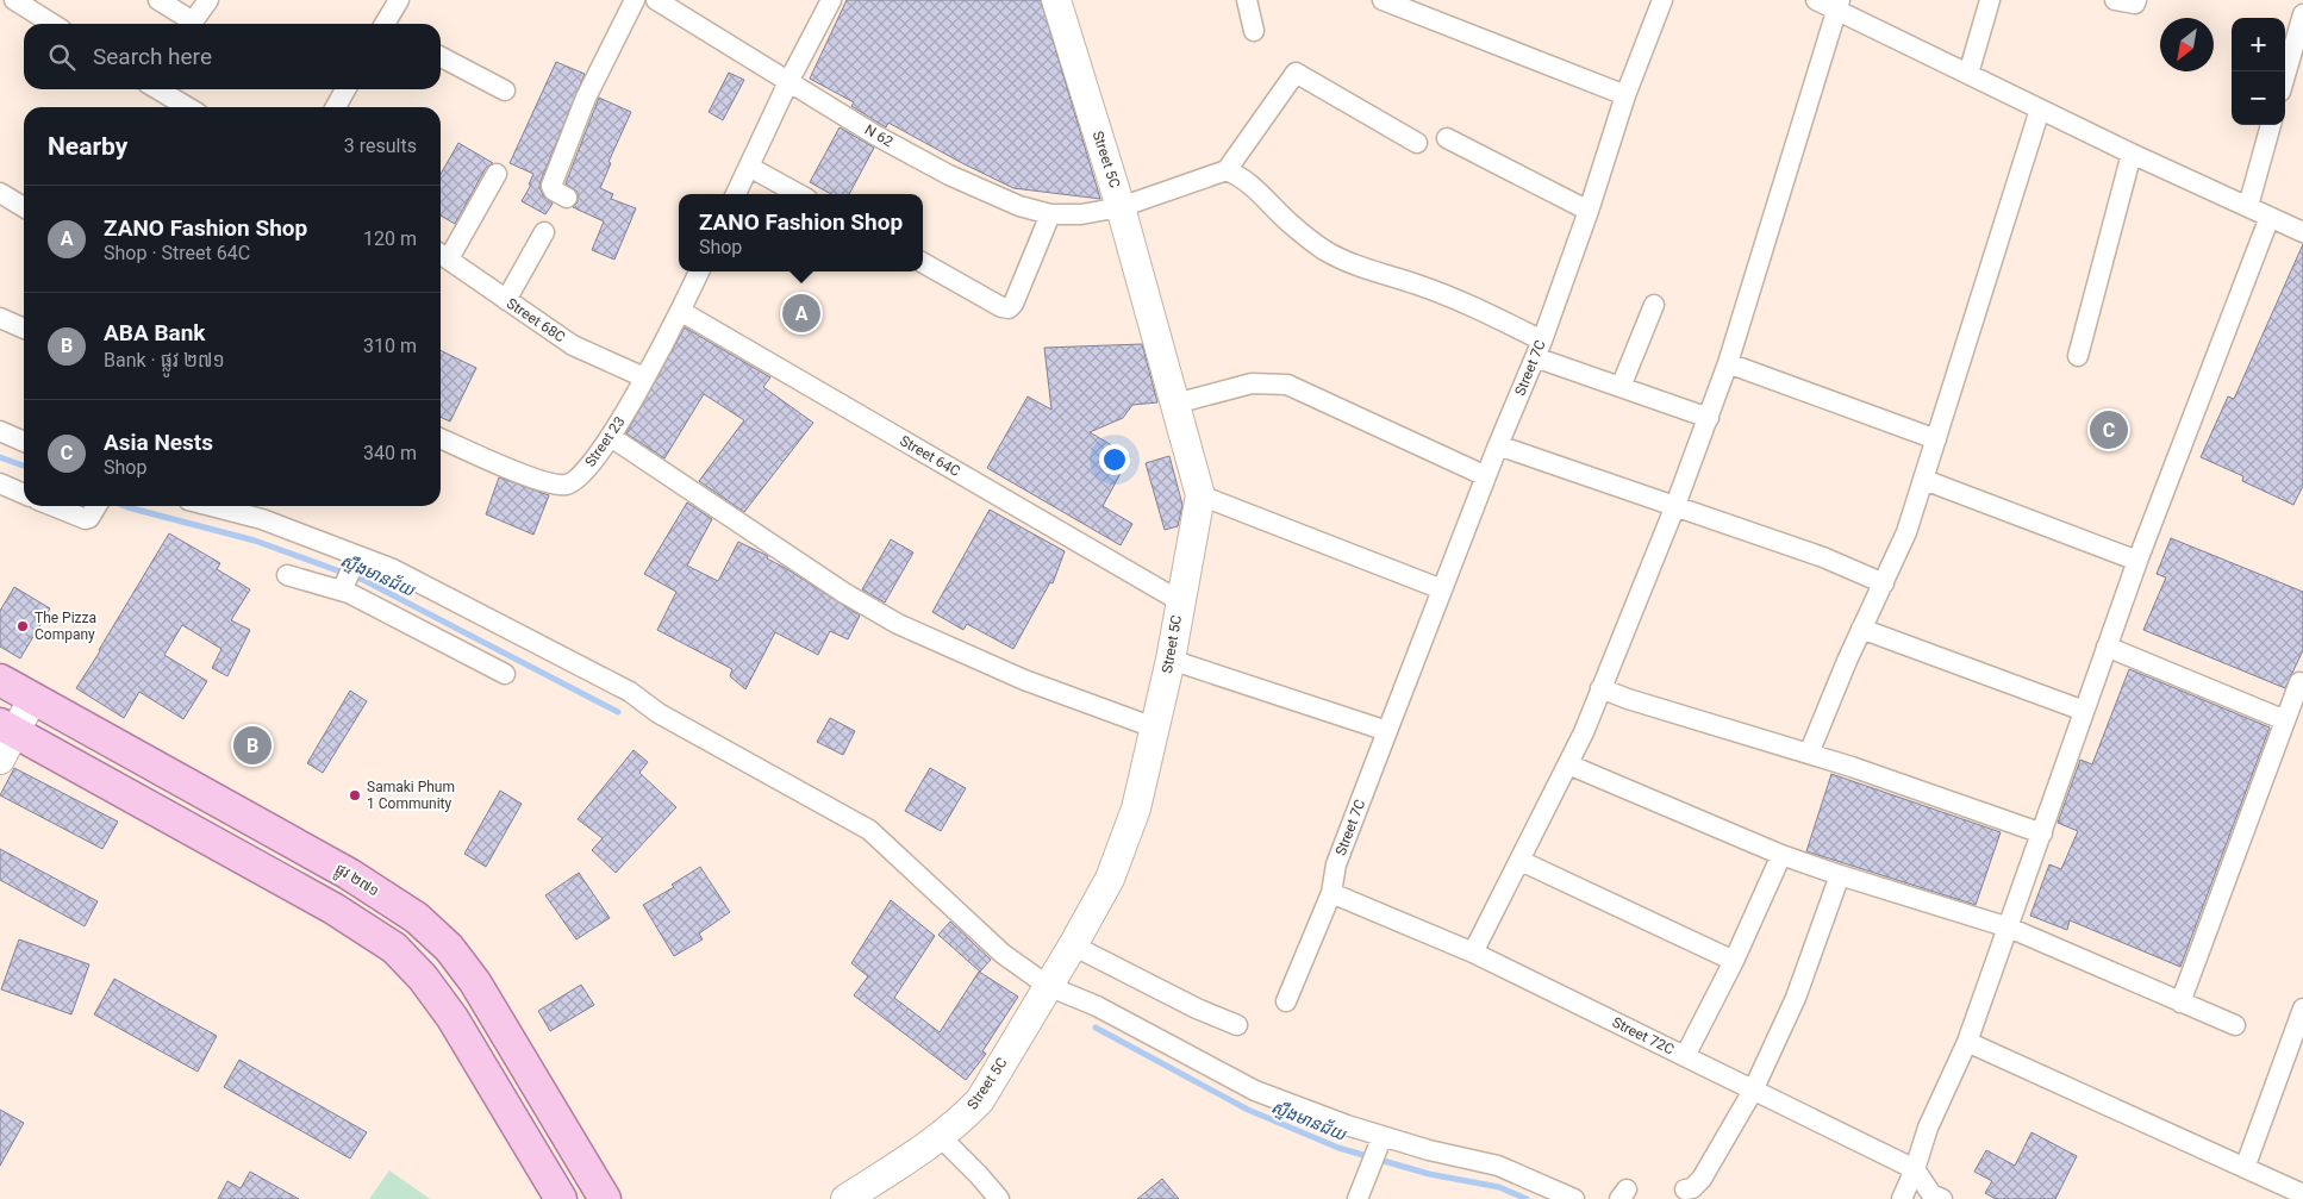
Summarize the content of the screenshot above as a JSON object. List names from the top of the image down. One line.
{"streets":{"main road":["ផ្លូវ ២៧១"],"street":["N 62","Street 5C","Street 68C","Street 7C","Street 23","Street 64C","Street 72C"]},"crossings":[["N 62","Street 5C"],["Street 5C","Street 64C"],["Street 68C","Street 23"],["Street 7C","Street 72C"],["Street 23","Street 64C"]],"water":["ស្ទឹងមានជ័យ"],"places":["The Pizza Company","Samaki Phum 1 Community"],"north":"bottom left","page":{"map_buttons":["+","−"],"search":"Search here","heading":["Nearby","3 results"],"list":[{"mark":"A","name":"ZANO Fashion Shop","note":"Shop · Street 64C","value":"120 m"},{"mark":"B","name":"ABA Bank","note":"Bank · ផ្លូវ ២៧១","value":"310 m"},{"mark":"C","name":"Asia Nests","note":"Shop","value":"340 m"}],"popup":["ZANO Fashion Shop","Shop"],"pins":["A","C","B"]}}
